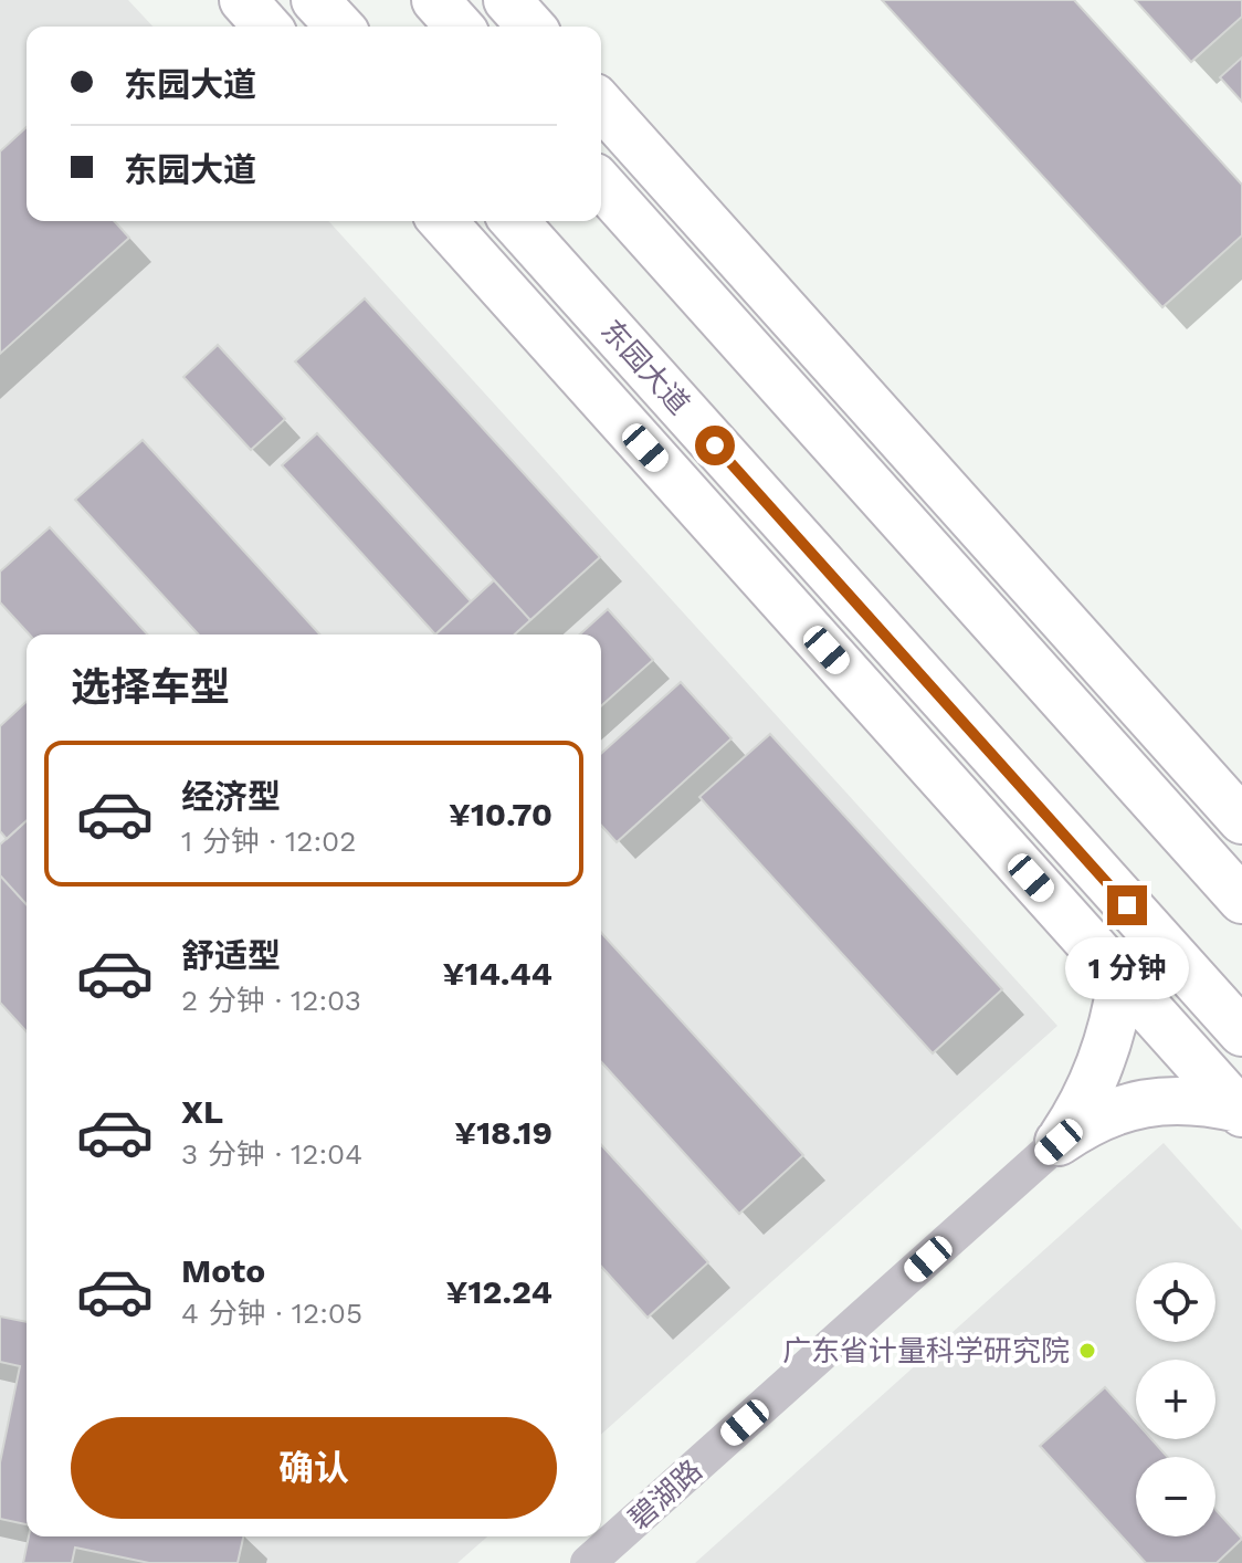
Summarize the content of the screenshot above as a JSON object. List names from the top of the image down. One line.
{"streets":{"main road":["东园大道"],"street":["碧湖路"]},"places":["广东省计量科学研究院"],"page":{"banner":["东园大道","东园大道"],"heading":"选择车型","list":[{"name":"经济型","note":"1 分钟 · 12:02","value":"¥10.70"},{"name":"舒适型","note":"2 分钟 · 12:03","value":"¥14.44"},{"name":"XL","note":"3 分钟 · 12:04","value":"¥18.19"},{"name":"Moto","note":"4 分钟 · 12:05","value":"¥12.24"}],"bubble":"1 分钟","map_buttons":["+","−"],"buttons":"确认"}}
